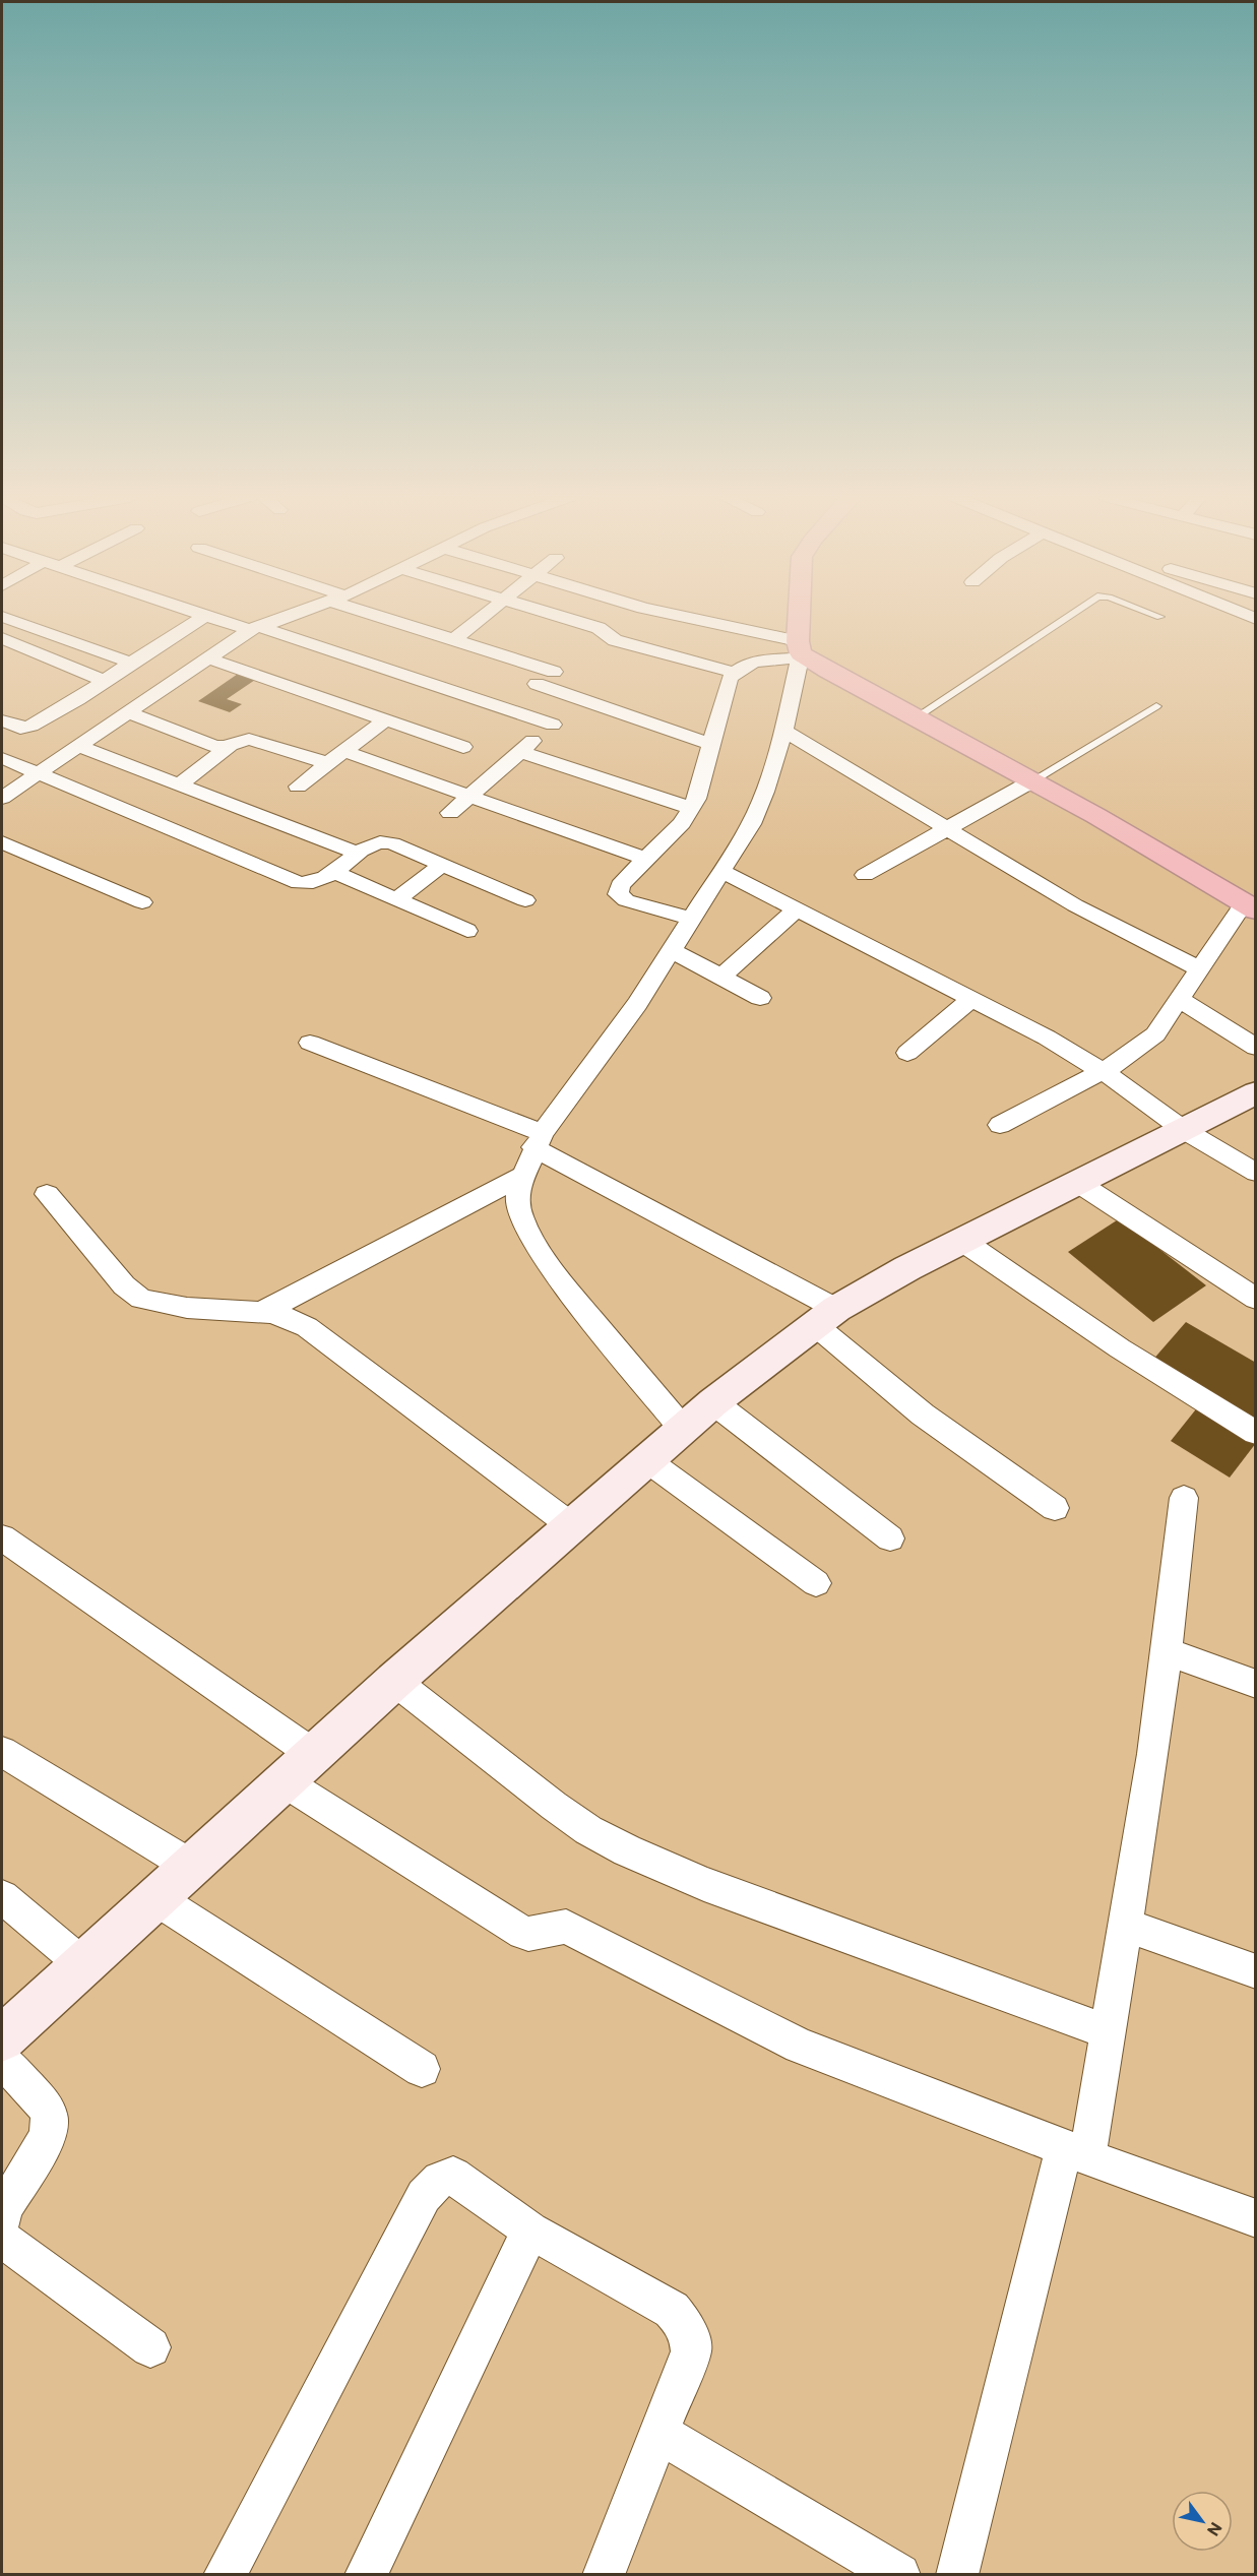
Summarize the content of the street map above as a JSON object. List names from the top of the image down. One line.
{"north":"bottom right"}
